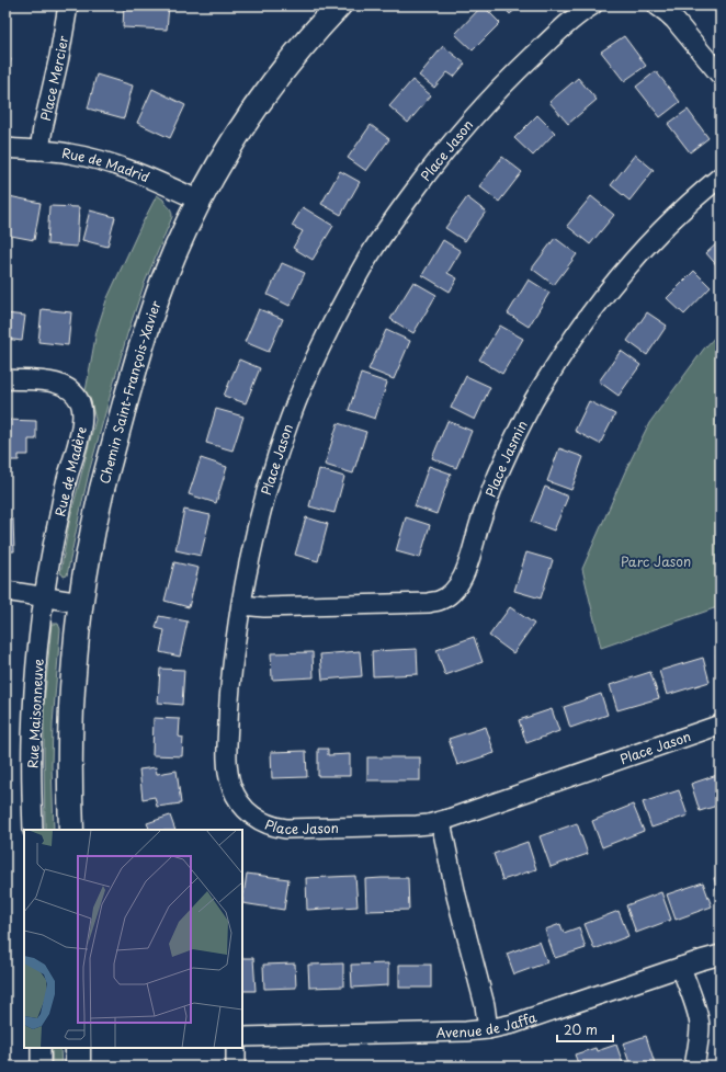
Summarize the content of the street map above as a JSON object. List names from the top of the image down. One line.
{"streets":{"street":["Place Mercier","Place Jason","Rue de Madrid","Chemin Saint-François-Xavier","Place Jasmin","Rue de Madère","Rue Maisonneuve","Avenue de Jaffa"]},"crossings":[["Place Mercier","Rue de Madrid"],["Place Jason","Place Jasmin"],["Rue de Madrid","Chemin Saint-François-Xavier"],["Rue de Madère","Rue Maisonneuve"]],"parks":["Parc Jason"],"scale_bar":"20 m"}
